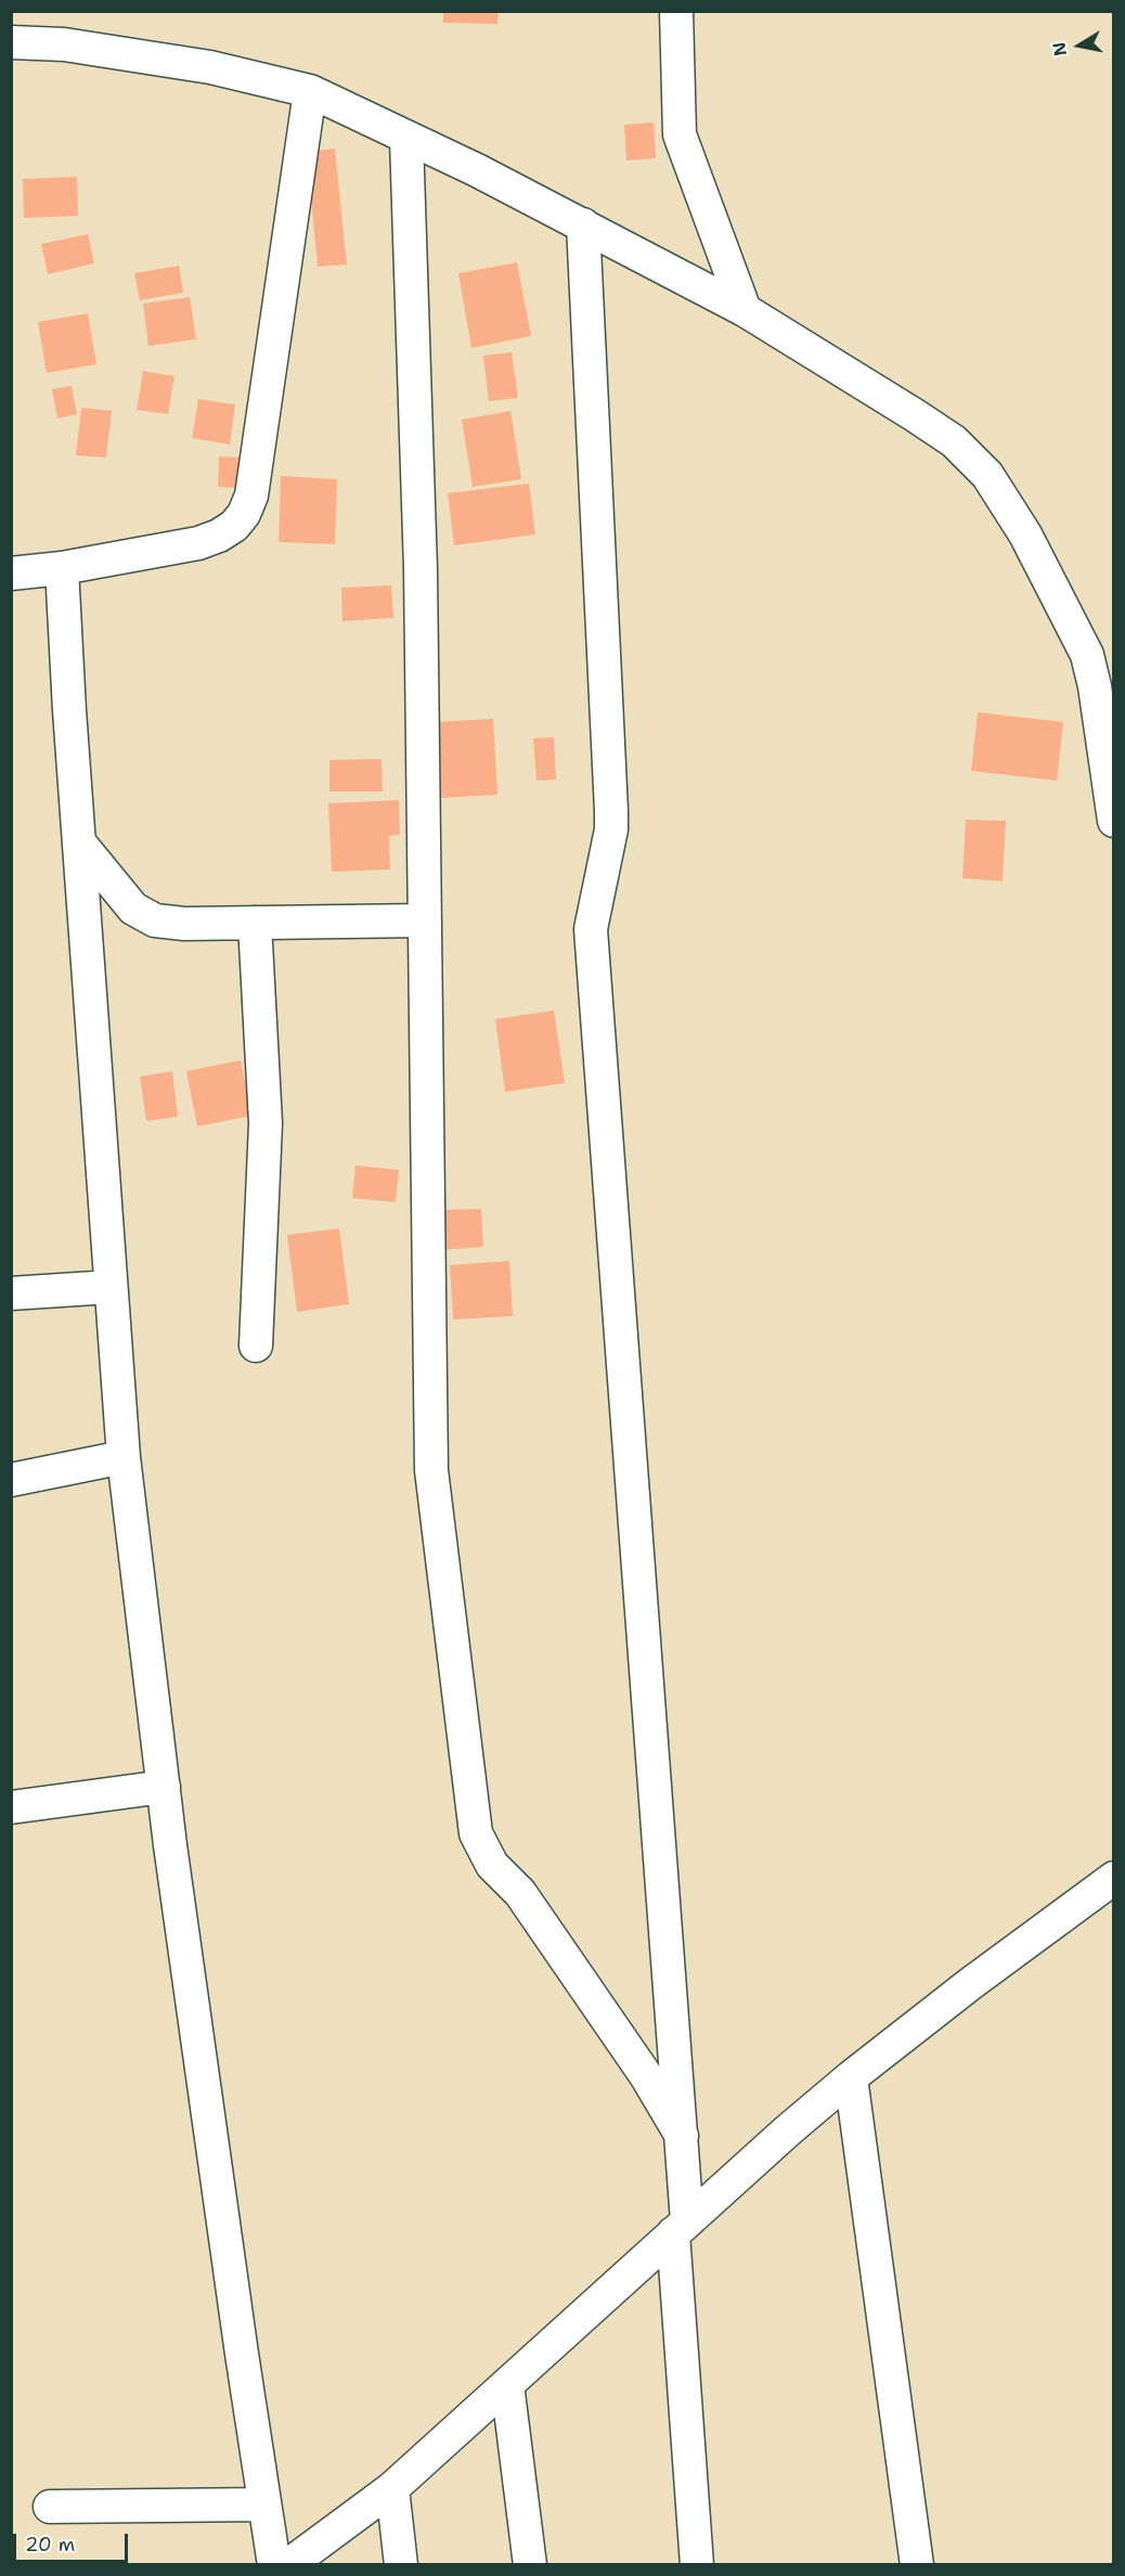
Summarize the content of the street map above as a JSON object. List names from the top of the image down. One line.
{"scale_bar":"20 m","north":"left"}
